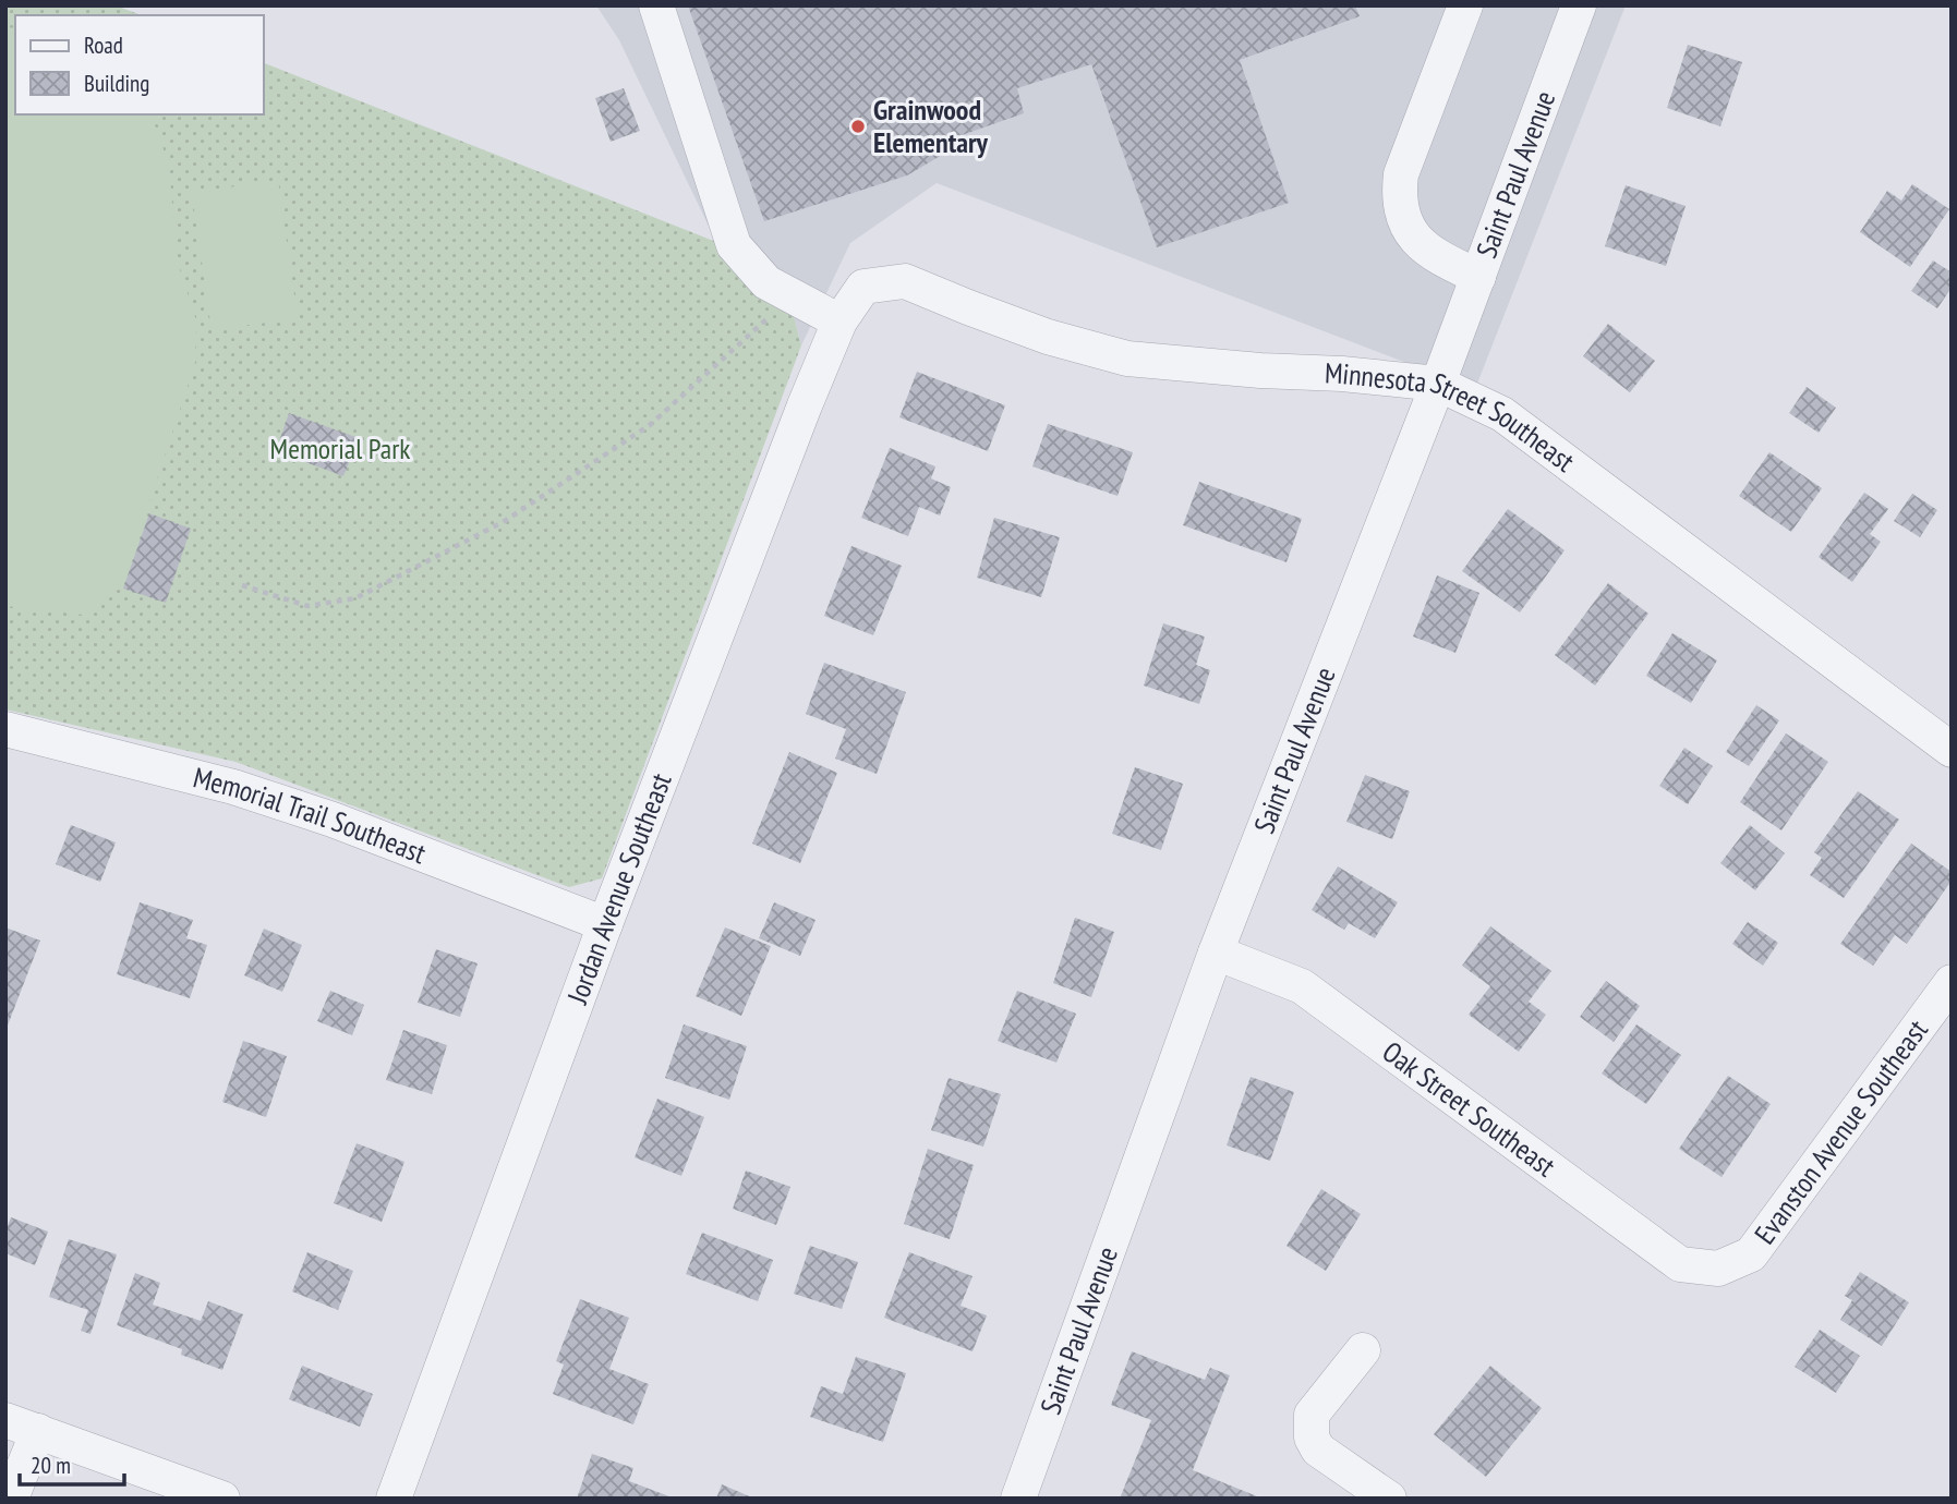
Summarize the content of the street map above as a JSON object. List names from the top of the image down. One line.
{"streets":{"street":["Saint Paul Avenue","Minnesota Street Southeast","Memorial Trail Southeast","Jordan Avenue Southeast","Oak Street Southeast","Evanston Avenue Southeast"]},"crossings":[["Saint Paul Avenue","Minnesota Street Southeast"],["Saint Paul Avenue","Oak Street Southeast"],["Minnesota Street Southeast","Jordan Avenue Southeast"],["Memorial Trail Southeast","Jordan Avenue Southeast"],["Oak Street Southeast","Evanston Avenue Southeast"]],"parks":["Memorial Park"],"places":["Grainwood Elementary"],"legend":["Road","Building"],"scale_bar":"20 m"}
